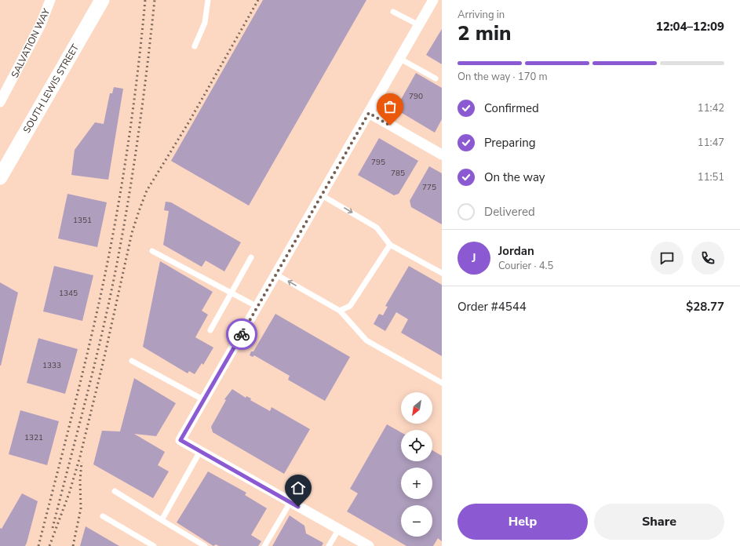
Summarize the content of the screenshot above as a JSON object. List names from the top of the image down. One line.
{"streets":{"main road":["SOUTH LEWIS STREET"],"street":["SALVATION WAY"]},"house_numbers":["790","795","785","775","1351","1345","1333","1321"],"north":"bottom left","page":{"heading":["2 min","Arriving in","12:04–12:09"],"panel":["Jordan","Courier · 4.5","Order #4544","$28.77"],"bar":"On the way · 170 m","list":[["Confirmed","11:42"],["Preparing","11:47"],["On the way","11:51"],"Delivered"],"round":"J","map_buttons":["+","−"],"buttons":["Help","Share"]}}
